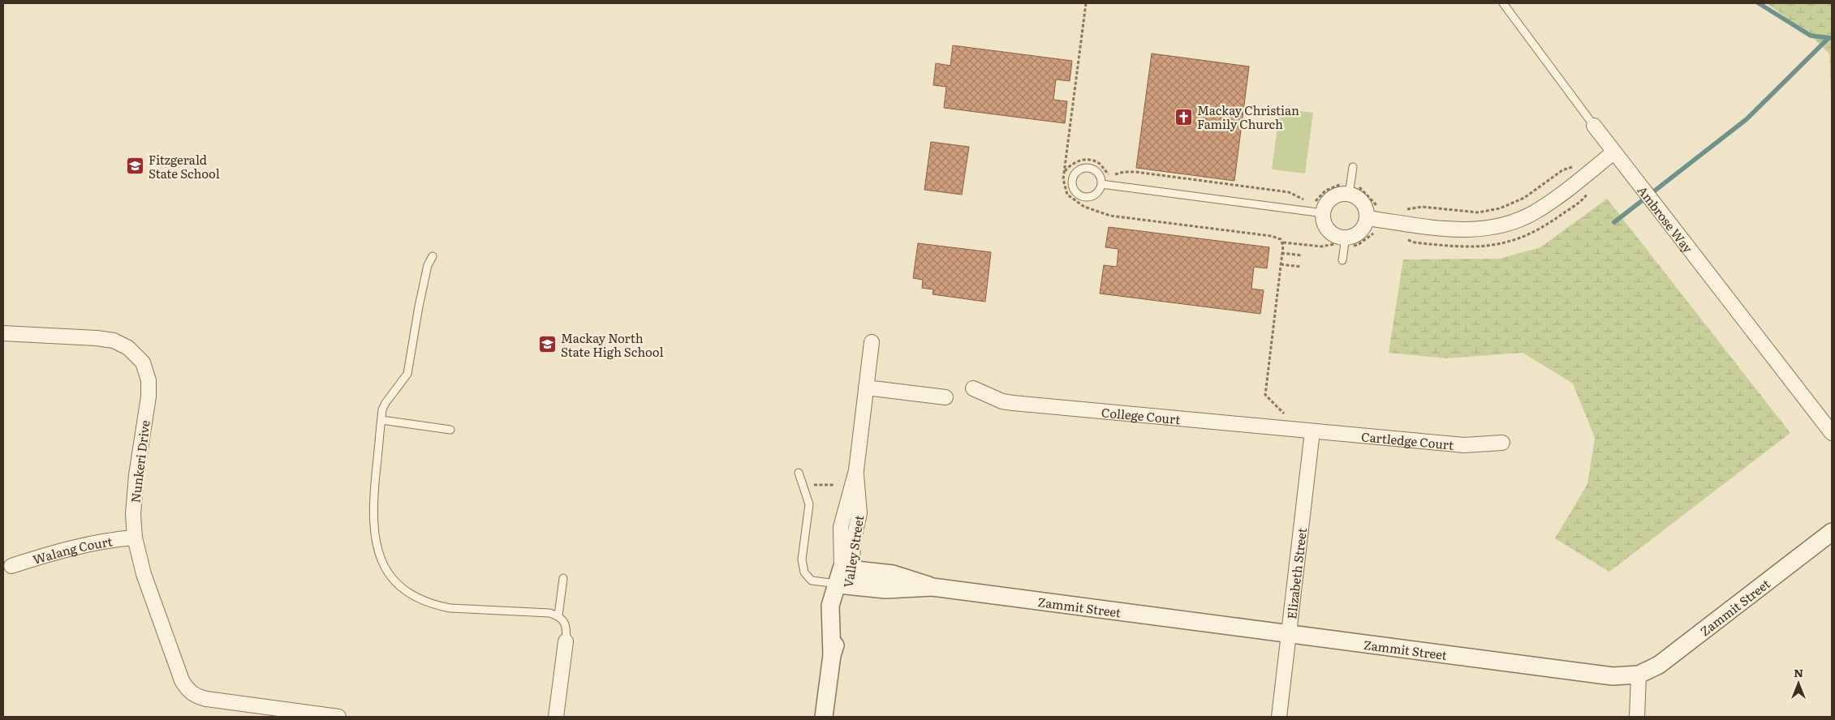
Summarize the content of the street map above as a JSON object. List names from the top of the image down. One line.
{"streets":{"street":["Ambrose Way","College Court","Cartledge Court","Nunkeri Drive","Walang Court","Valley Street","Elizabeth Street","Zammit Street"]},"crossings":[["College Court","Cartledge Court"],["College Court","Elizabeth Street"],["Cartledge Court","Elizabeth Street"],["Nunkeri Drive","Walang Court"],["Valley Street","Zammit Street"],["Elizabeth Street","Zammit Street"]],"places":{"church":["Mackay Christian Family Church"],"school or university":["Fitzgerald State School","Mackay North State High School"]},"north":"top"}
